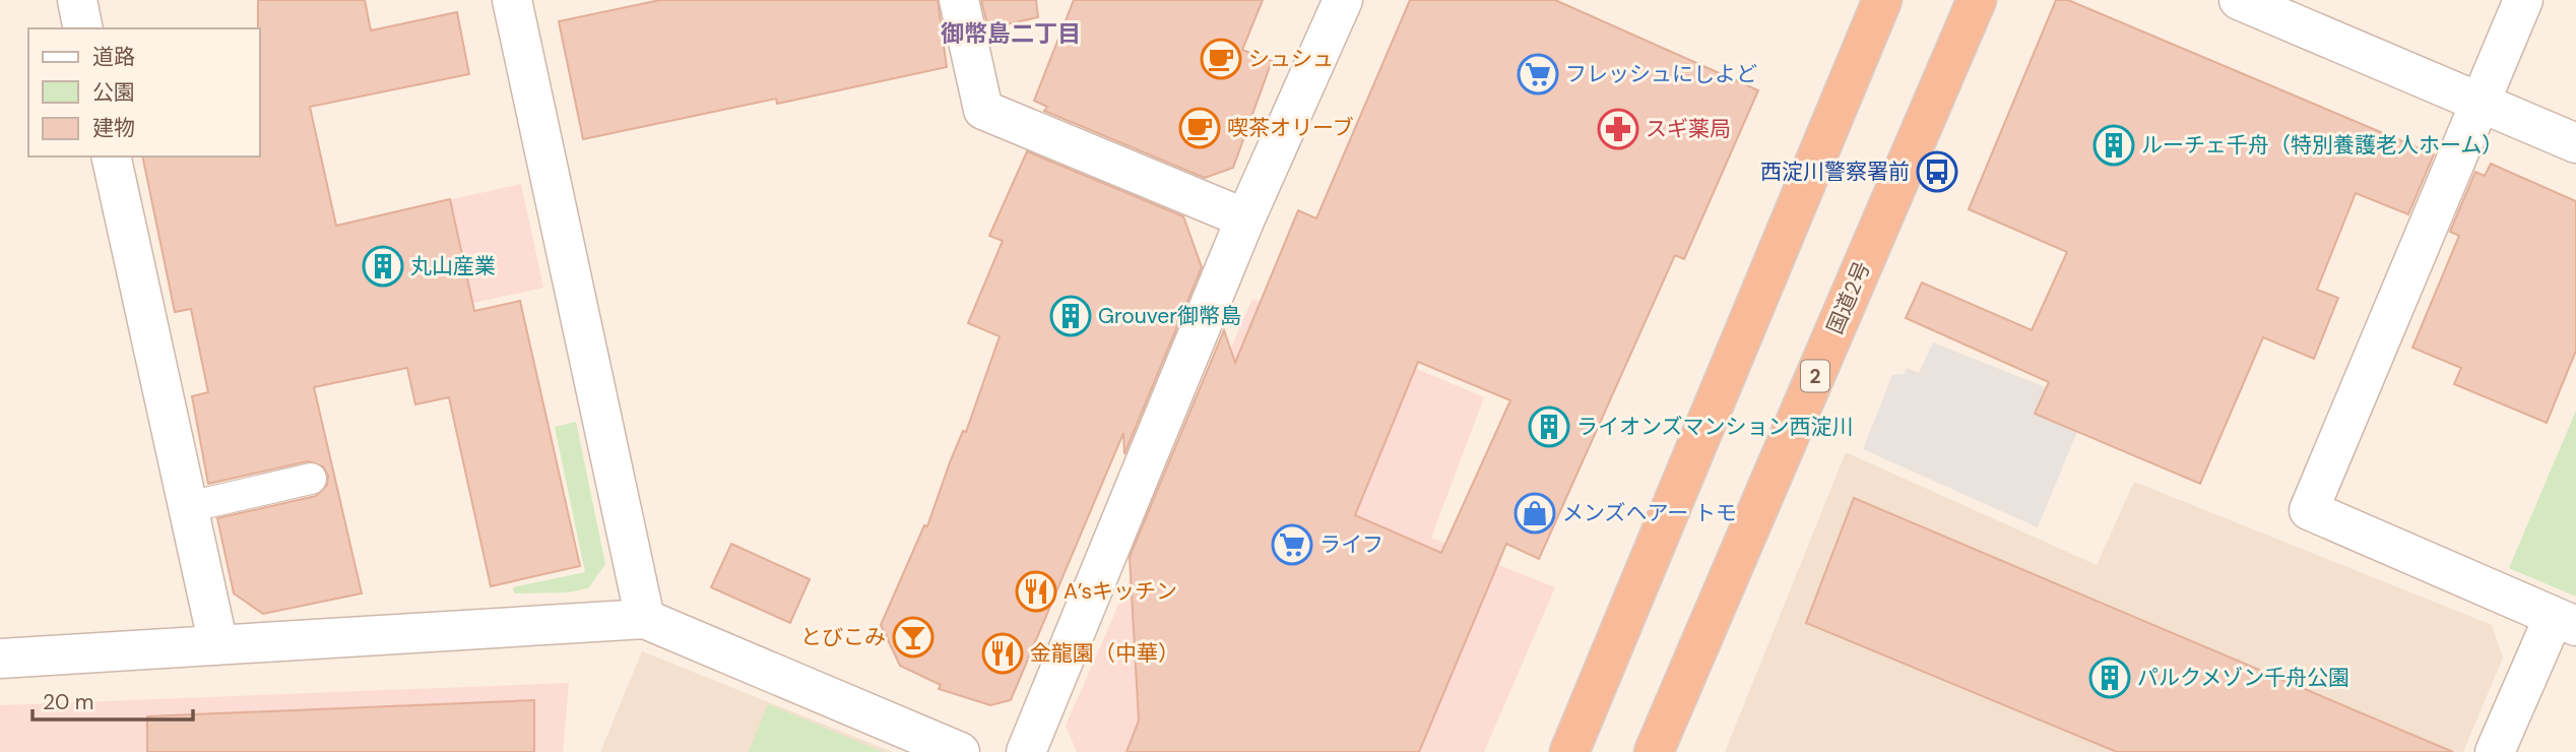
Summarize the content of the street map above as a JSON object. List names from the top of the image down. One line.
{"streets":{"highway":["国道2号","2"]},"districts":["御幣島二丁目"],"places":{"cafe":["シュシュ","喫茶オリーブ"],"supermarket":["フレッシュにしよど","ライフ"],"pharmacy":["スギ薬局"],"building":["ルーチェ千舟（特別養護老人ホーム）","丸山産業","Grouver御幣島","ライオンズマンション西淀川","パルクメゾン千舟公園"],"bus stop":["西淀川警察署前"],"shop":["メンズヘアー トモ"],"restaurant":["A’sキッチン","金龍園（中華）"],"bar":["とびこみ"]},"legend":["道路","公園","建物"],"scale_bar":"20 m"}
